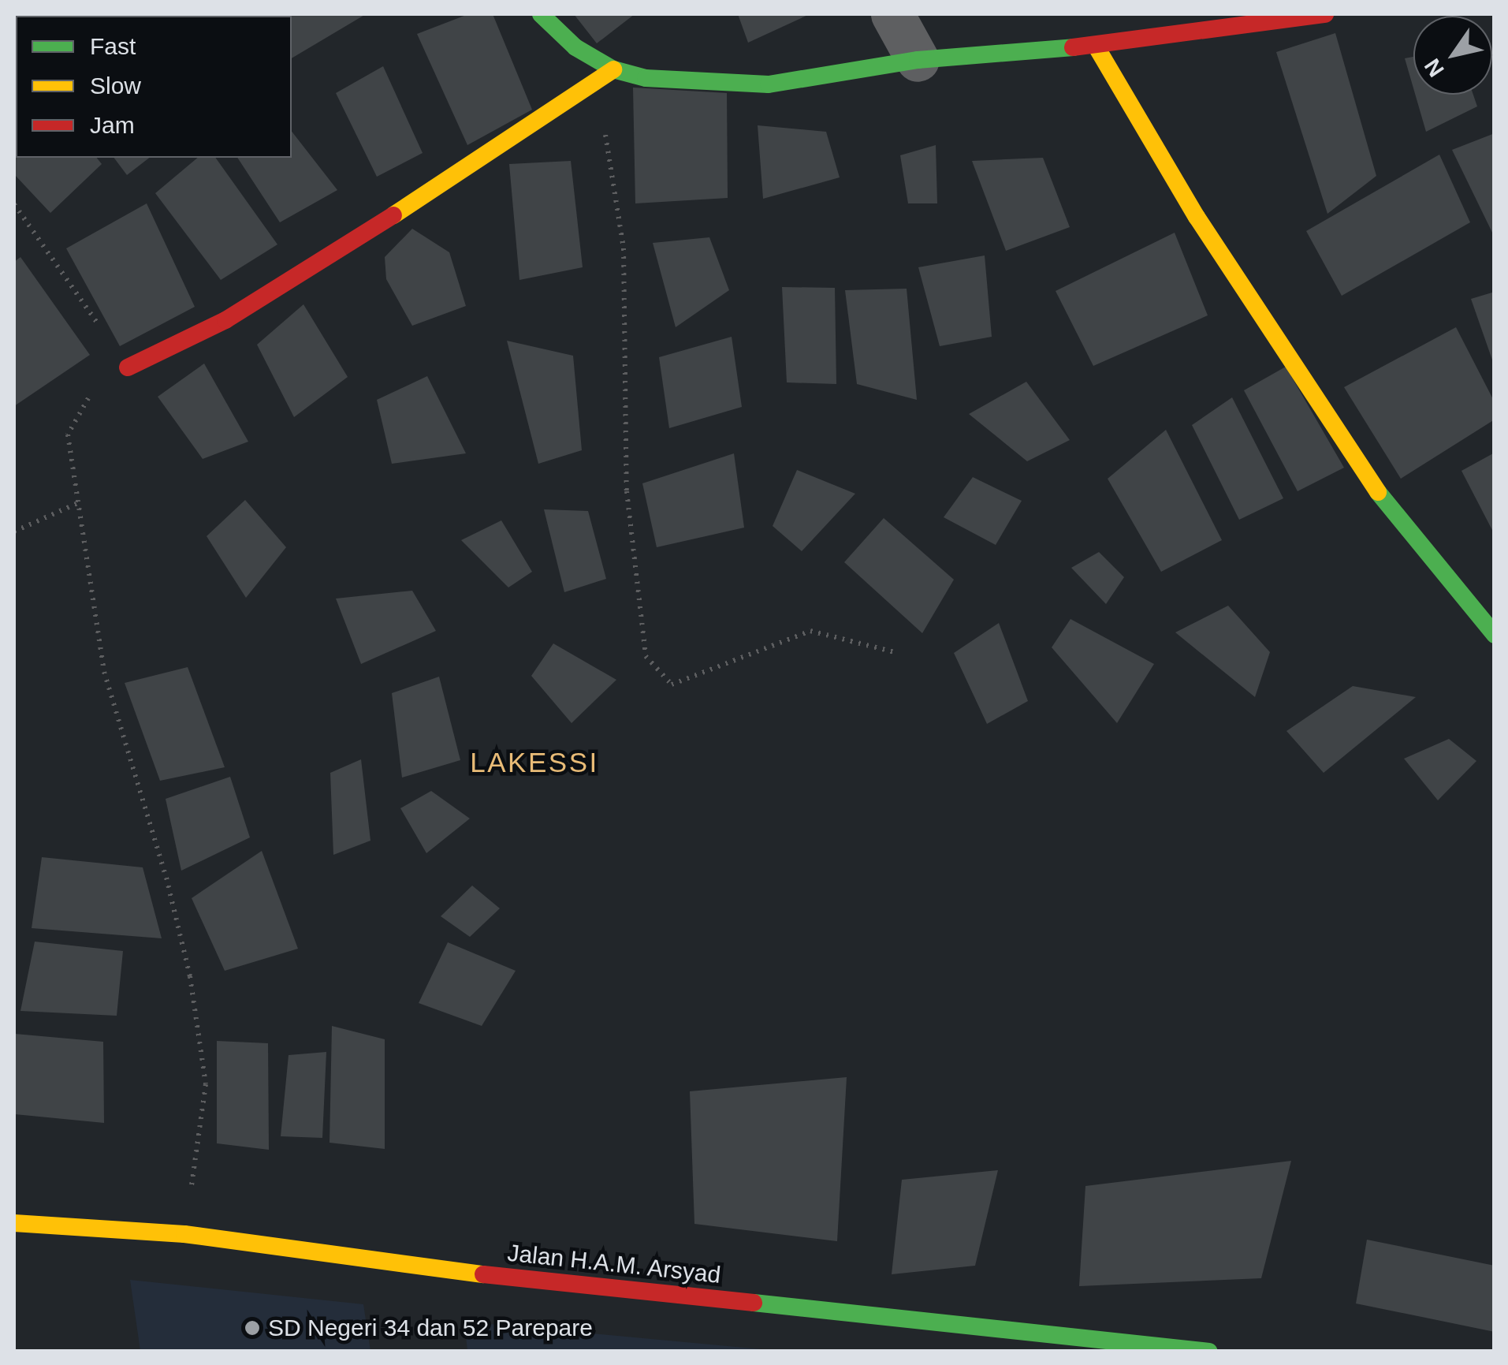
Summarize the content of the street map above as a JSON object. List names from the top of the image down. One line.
{"streets":{"main road":["Jalan H.A.M. Arsyad"]},"districts":["LAKESSI"],"places":["SD Negeri 34 dan 52 Parepare"],"legend":["Fast","Slow","Jam"],"north":"bottom left"}
